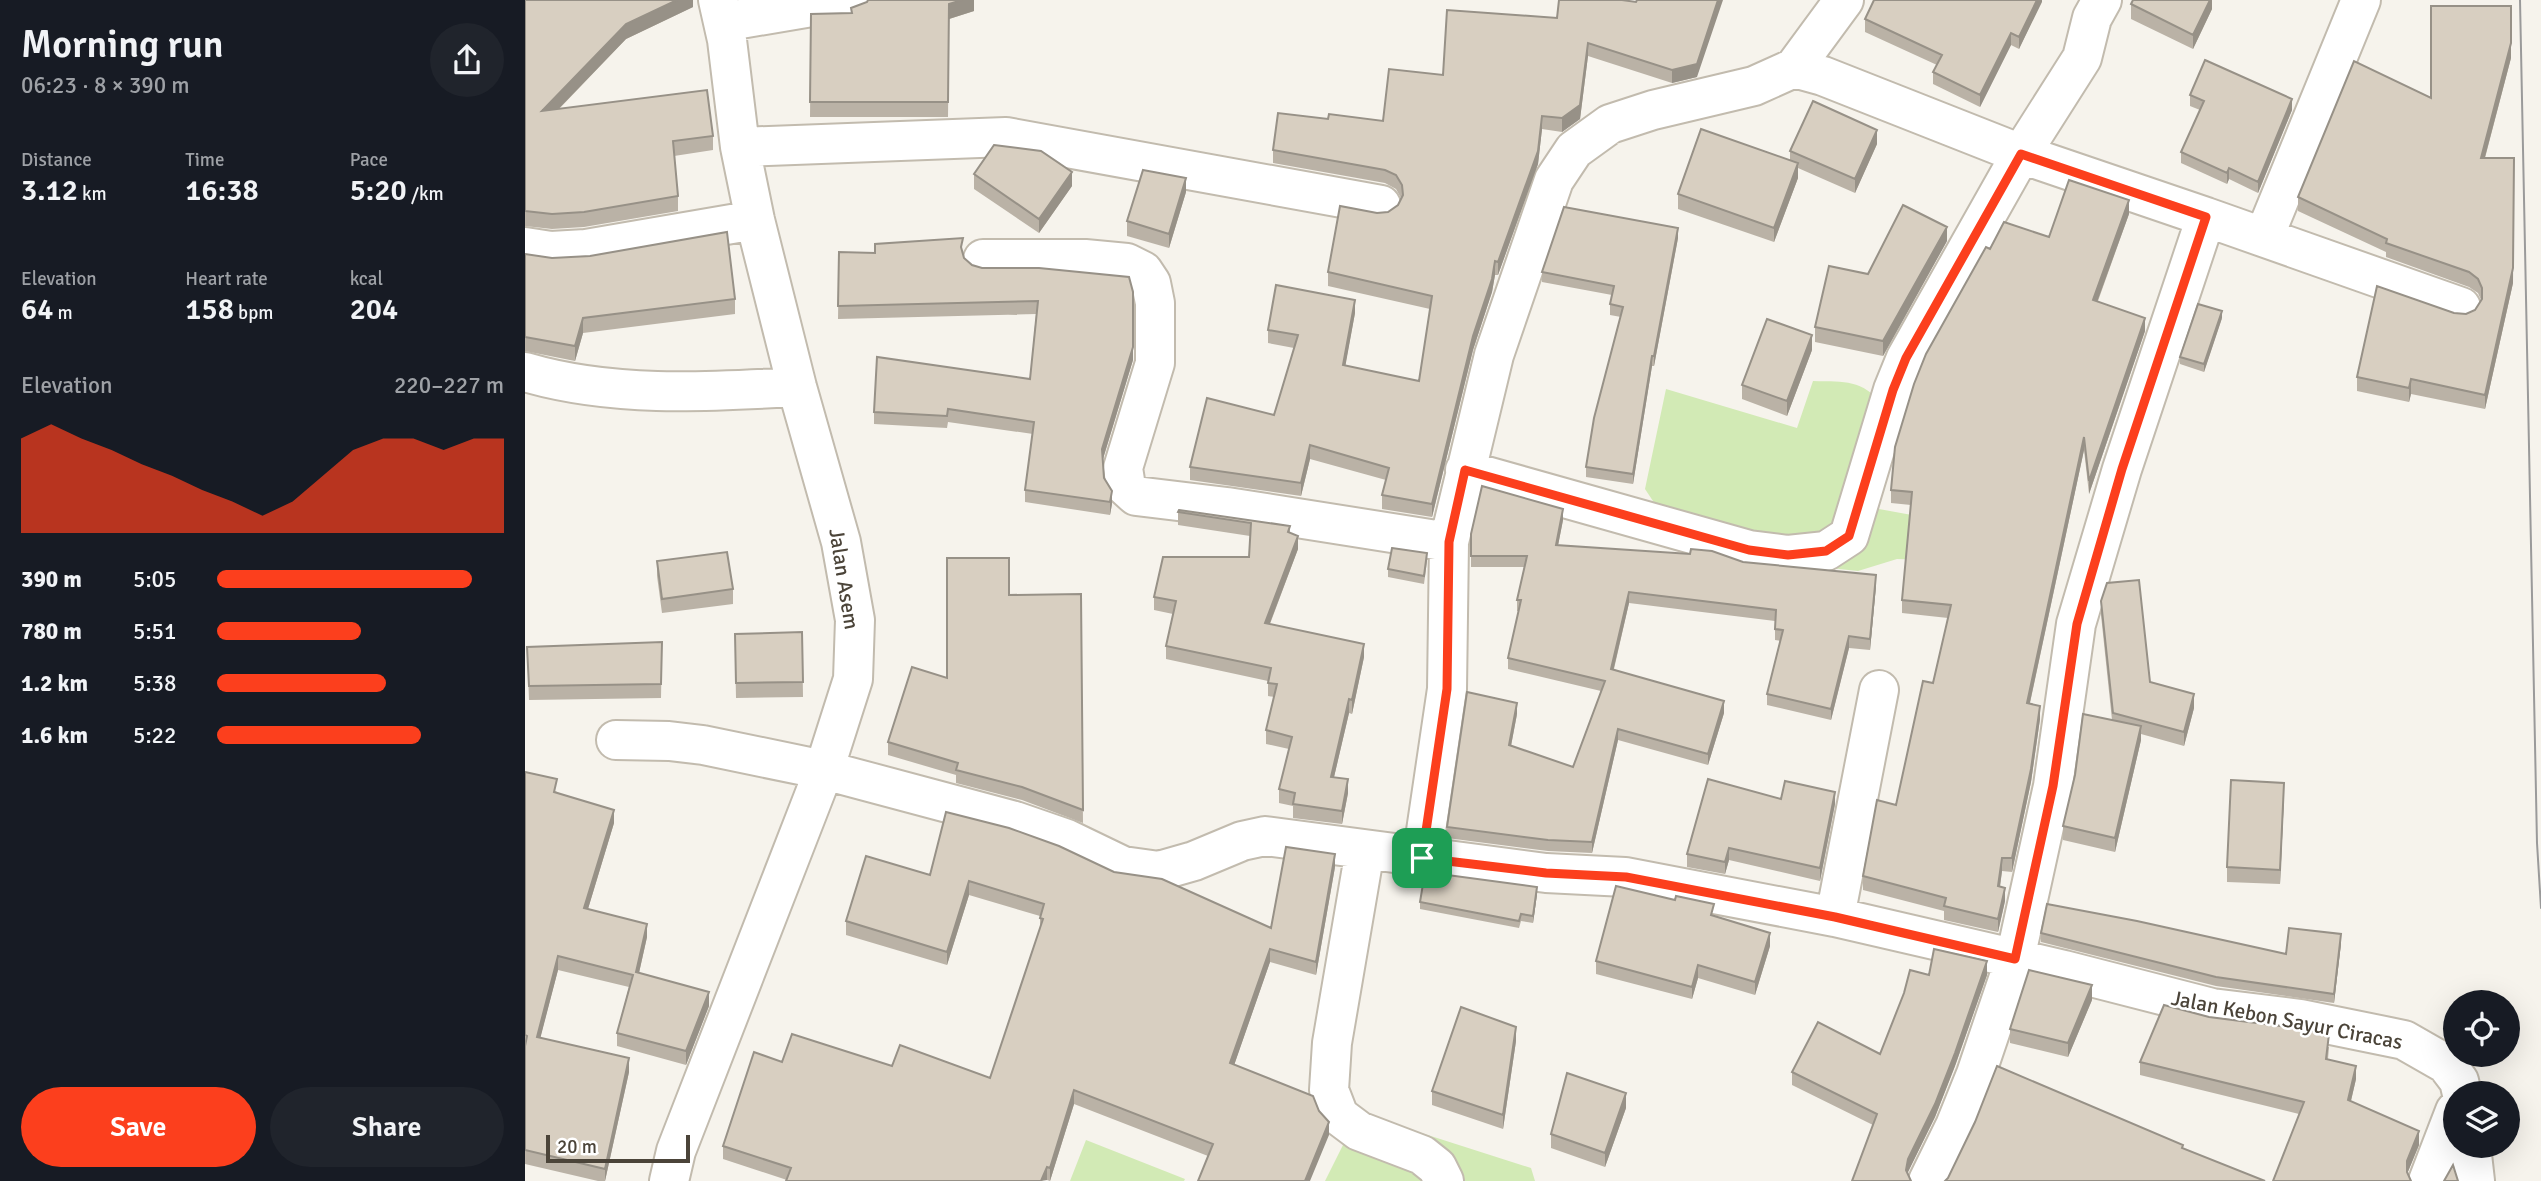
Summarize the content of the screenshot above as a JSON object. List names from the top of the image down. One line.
{"streets":{"street":["Jalan Asem","Jalan Kebon Sayur Ciracas"]},"crossings":[["Jalan Asem","Jalan Kebon Sayur Ciracas"]],"scale_bar":"20 m","page":{"heading":["Morning run","06:23 · 8 × 390 m"],"stats":[["Distance","3.12 km"],["Time","16:38"],["Pace","5:20 /km"],["Elevation","64 m"],["Heart rate","158 bpm"],["kcal","204"]],"chart":["Elevation","220–227 m"],"list":[{"name":"390 m","note":"5:05"},{"name":"780 m","note":"5:51"},{"name":"1.2 km","note":"5:38"},{"name":"1.6 km","note":"5:22"}],"buttons":["Save","Share"],"scale":"20 m"}}
